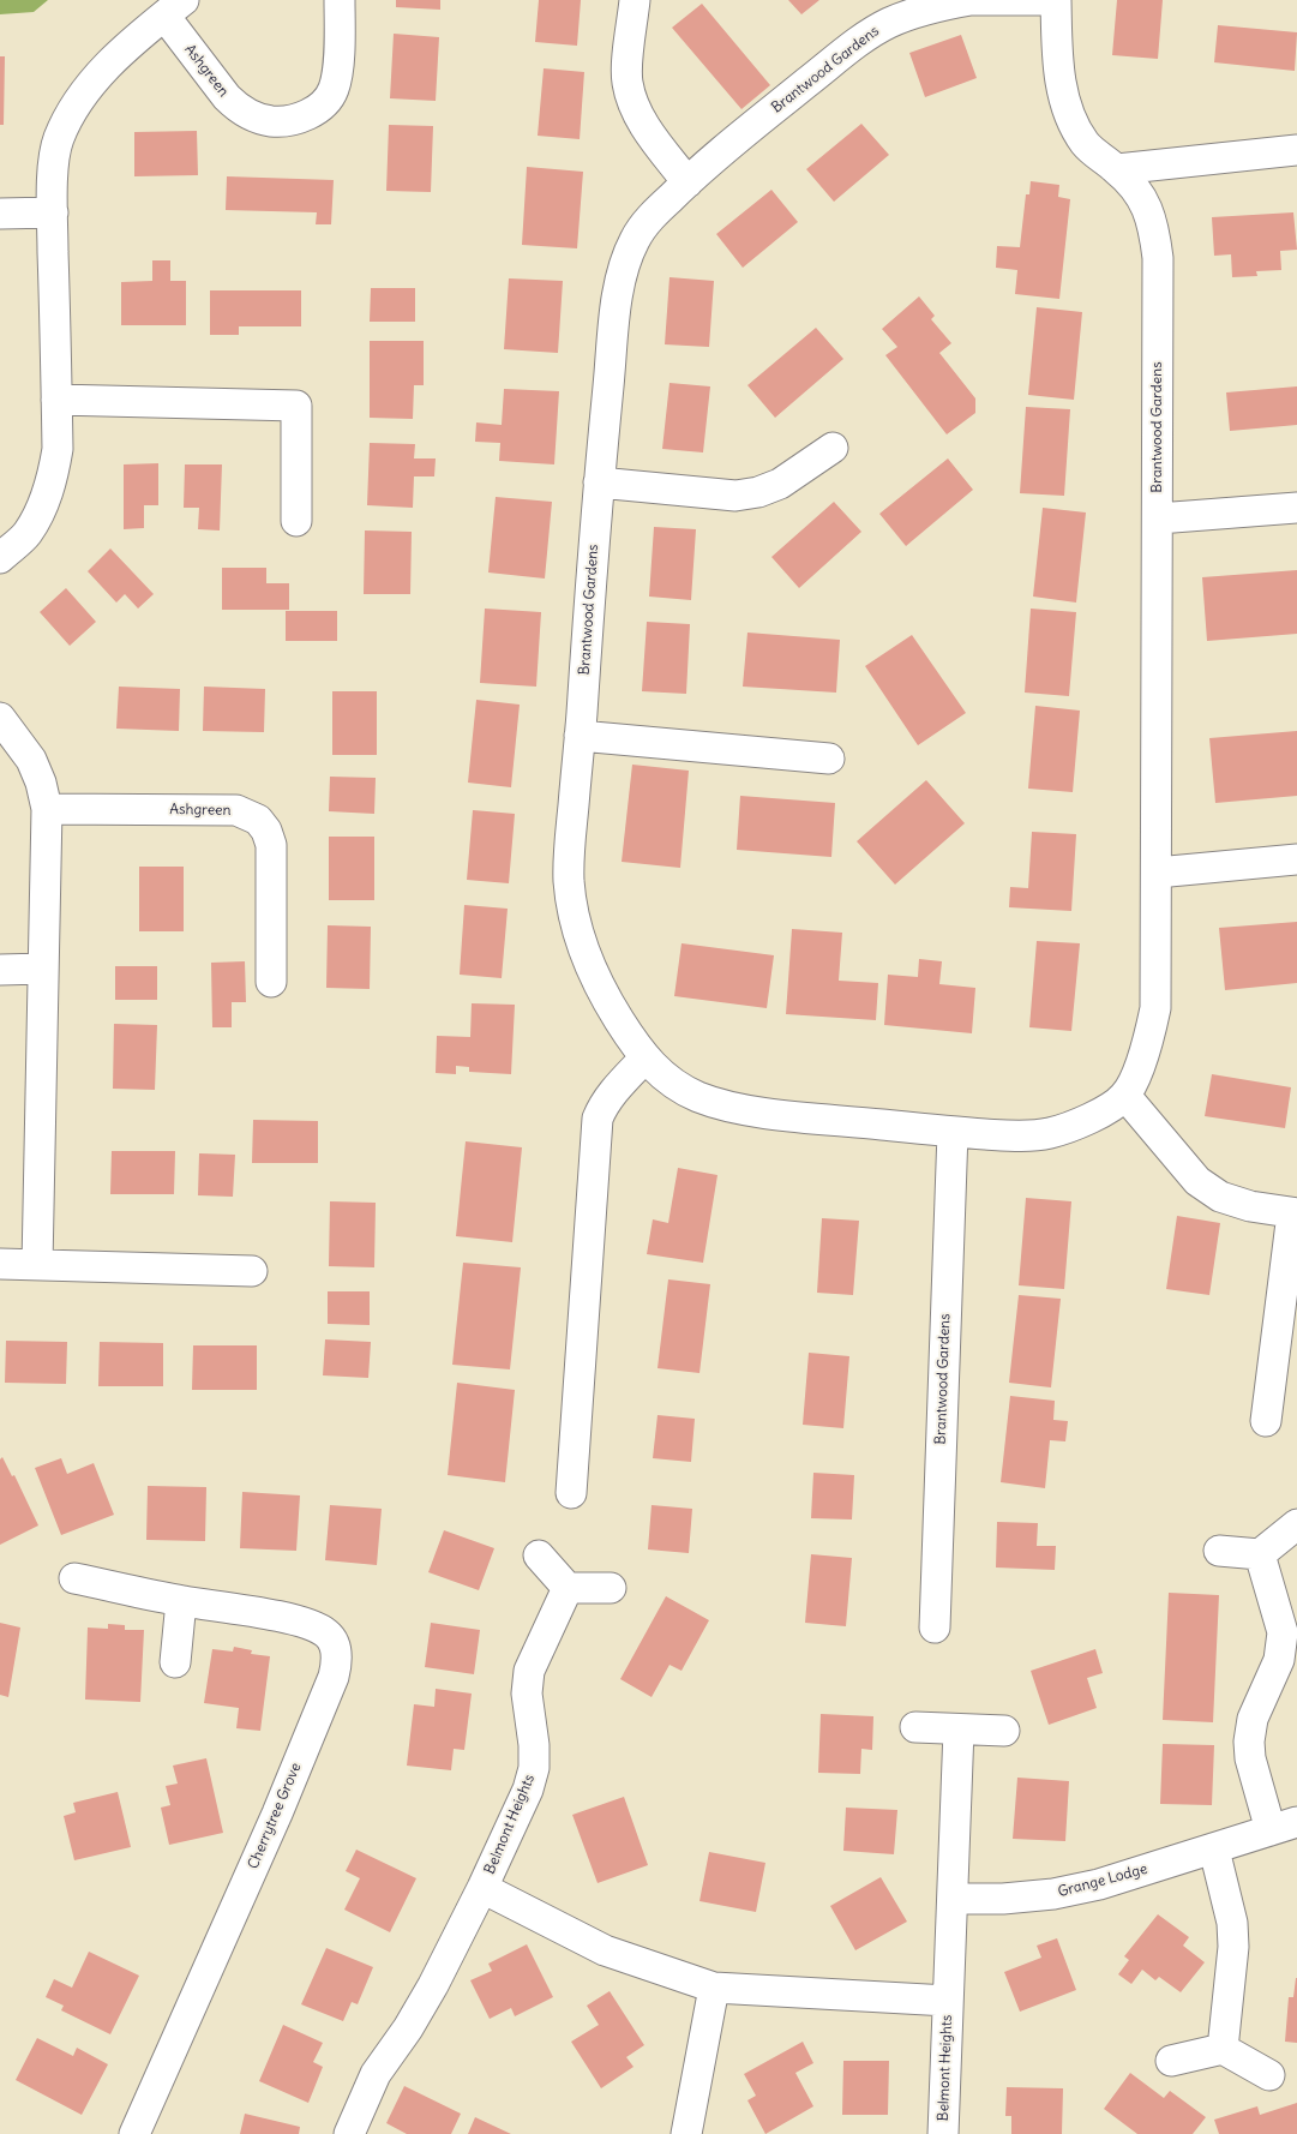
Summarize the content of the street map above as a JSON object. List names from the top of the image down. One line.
{"streets":{"street":["Brantwood Gardens","Ashgreen","Cherrytree Grove","Belmont Heights","Grange Lodge"]},"crossings":[["Belmont Heights","Grange Lodge"]]}
